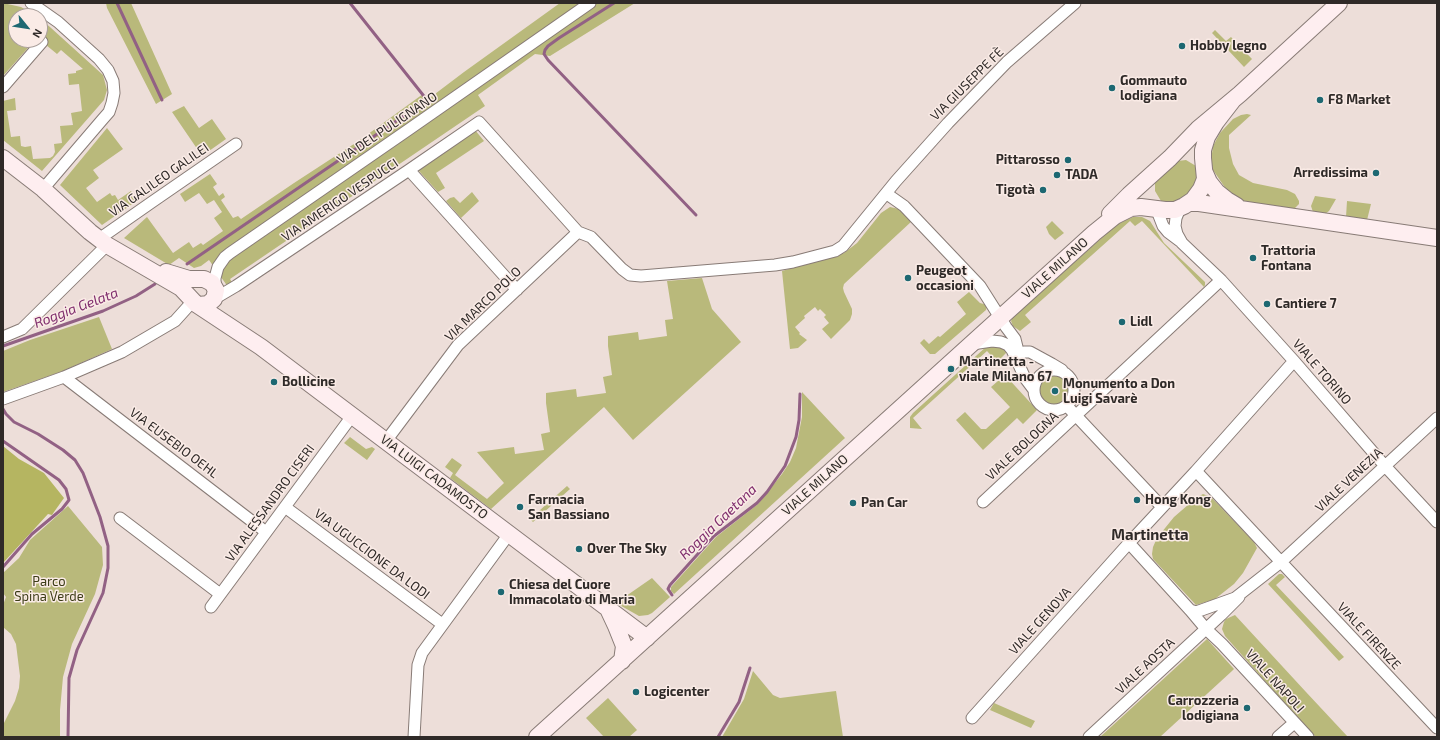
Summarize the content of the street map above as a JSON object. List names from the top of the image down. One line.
{"streets":{"street":["VIA GIUSEPPE FÈ","VIA DEL PULIGNANO","VIA GALILEO GALILEI","VIA AMERIGO VESPUCCI","VIALE MILANO","VIA MARCO POLO","VIALE TORINO","VIA EUSEBIO OEHL","VIALE BOLOGNA","VIA LUIGI CADAMOSTO","VIALE VENEZIA","VIA ALESSANDRO CISERI","VIA UGUCCIONE DA LODI","VIALE GENOVA","VIALE FIRENZE","VIALE AOSTA","VIALE NAPOLI"]},"crossings":[["VIA GIUSEPPE FÈ","VIA AMERIGO VESPUCCI"],["VIA GIUSEPPE FÈ","VIA MARCO POLO"],["VIA DEL PULIGNANO","VIA AMERIGO VESPUCCI"],["VIA DEL PULIGNANO","VIA LUIGI CADAMOSTO"],["VIA AMERIGO VESPUCCI","VIA LUIGI CADAMOSTO"],["VIALE MILANO","VIALE TORINO"],["VIALE MILANO","VIA LUIGI CADAMOSTO"],["VIA MARCO POLO","VIA LUIGI CADAMOSTO"],["VIALE TORINO","VIALE BOLOGNA"],["VIALE TORINO","VIALE VENEZIA"],["VIA EUSEBIO OEHL","VIA ALESSANDRO CISERI"],["VIA LUIGI CADAMOSTO","VIA ALESSANDRO CISERI"],["VIALE VENEZIA","VIALE FIRENZE"],["VIALE VENEZIA","VIALE AOSTA"],["VIA ALESSANDRO CISERI","VIA UGUCCIONE DA LODI"],["VIALE GENOVA","VIALE FIRENZE"],["VIALE GENOVA","VIALE NAPOLI"],["VIALE AOSTA","VIALE NAPOLI"]],"districts":["Martinetta"],"water":["Roggia Gelata","Roggia Gaetana"],"parks":["Parco Spina Verde"],"places":["Hobby legno","Gommauto lodigiana","F8 Market","Pittarosso","Arredissima","TADA","Tigotà","Trattoria Fontana","Peugeot occasioni","Cantiere 7","Lidl","Martinetta - viale Milano 67","Bollicine","Monumento a Don Luigi Savarè","Hong Kong","Pan Car","Farmacia San Bassiano","Over The Sky","Chiesa del Cuore Immacolato di Maria","Logicenter","Carrozzeria lodigiana"],"north":"bottom right"}
